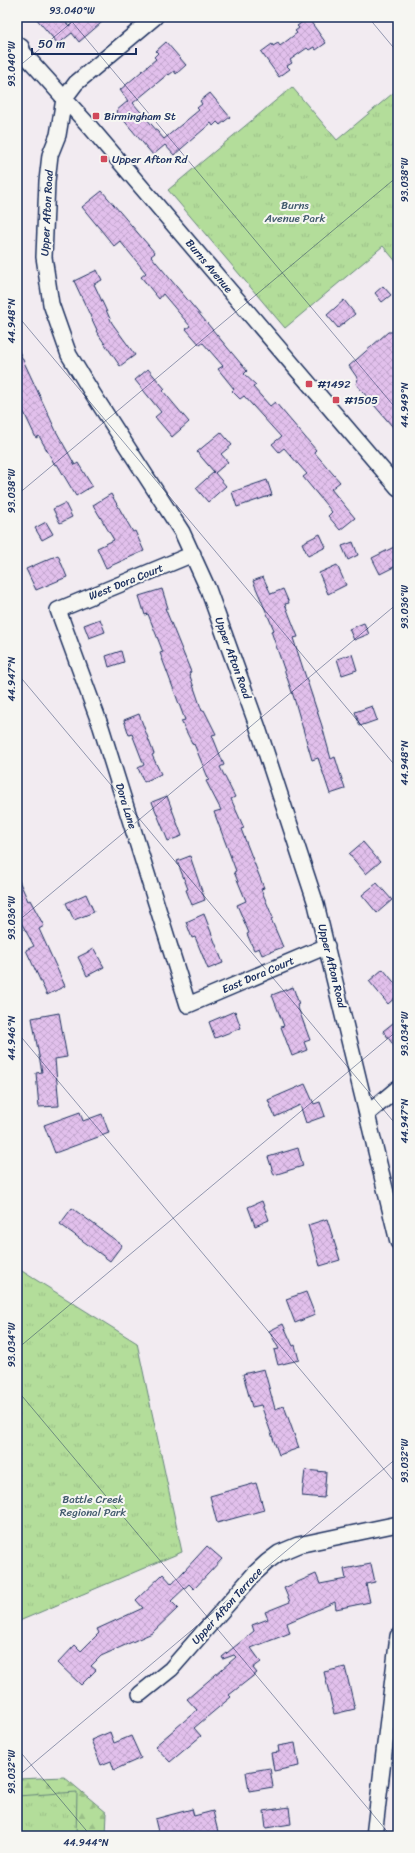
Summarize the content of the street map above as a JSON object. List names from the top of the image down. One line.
{"streets":{"street":["Upper Afton Road","Burns Avenue","West Dora Court","Dora Lane","East Dora Court","Upper Afton Terrace"]},"crossings":[["Upper Afton Road","Burns Avenue"],["Upper Afton Road","West Dora Court"],["Upper Afton Road","East Dora Court"],["West Dora Court","Dora Lane"],["Dora Lane","East Dora Court"]],"parks":["Burns Avenue Park","Battle Creek Regional Park"],"places":{"transit":["Birmingham St","Upper Afton Rd","#1492","#1505"]},"scale_bar":"50 m","coordinates":["93.040°W","93.038°W","44.948°N","44.949°N","93.036°W","44.947°N","93.034°W","44.946°N","93.032°W","44.944°N"]}
